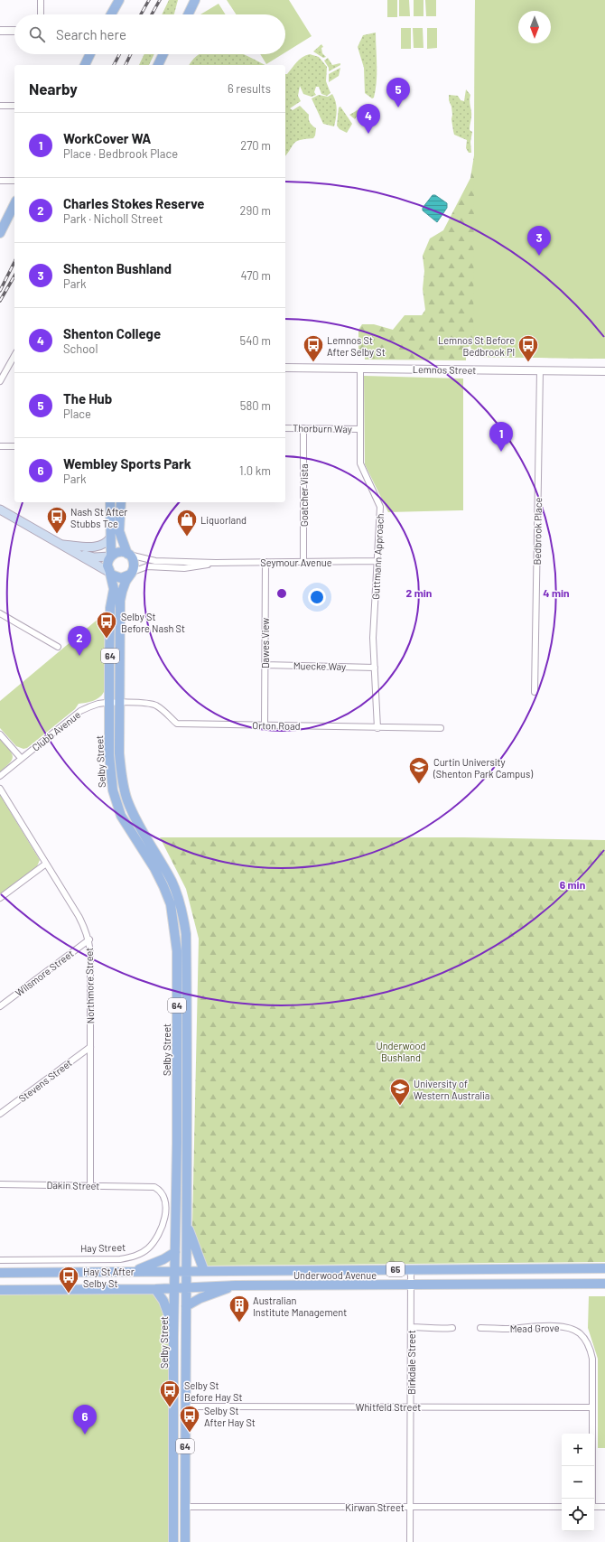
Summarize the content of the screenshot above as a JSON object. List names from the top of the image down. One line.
{"streets":{"main road":["64","Selby Street","65","Underwood Avenue"],"street":["Lemnos Street","Thorburn Way","Goatcher Vista","Bedbrook Place","Guttmann Approach","Seymour Avenue","Dawes View","Muecke Way","Orton Road","Clubb Avenue","Wilsmore Street","Northmore Street","Stevens Street","Dakin Street","Hay Street","Mead Grove","Birkdale Street","Whitfeld Street","Kirwan Street"]},"crossings":[["Lemnos Street","Bedbrook Place"],["Lemnos Street","Guttmann Approach"],["Thorburn Way","Goatcher Vista"],["Thorburn Way","Guttmann Approach"],["Goatcher Vista","Seymour Avenue"],["Guttmann Approach","Seymour Avenue"],["Guttmann Approach","Muecke Way"],["Guttmann Approach","Orton Road"],["Seymour Avenue","Dawes View"],["Seymour Avenue","64"],["Seymour Avenue","Selby Street"],["Dawes View","Muecke Way"],["Dawes View","Orton Road"],["64","Selby Street"],["Orton Road","Clubb Avenue"],["Orton Road","Selby Street"],["Clubb Avenue","Selby Street"],["Selby Street","65"],["Selby Street","Underwood Avenue"],["Selby Street","Whitfeld Street"],["Selby Street","Kirwan Street"],["Wilsmore Street","Northmore Street"],["Northmore Street","Stevens Street"],["Northmore Street","Dakin Street"],["Dakin Street","Hay Street"],["65","Underwood Avenue"],["Underwood Avenue","Birkdale Street"],["Mead Grove","Whitfeld Street"],["Birkdale Street","Whitfeld Street"],["Birkdale Street","Kirwan Street"]],"parks":["Underwood Bushland"],"places":{"bus stop":["Lemnos St After Selby St","Lemnos St Before Bedbrook Pl","Nash St After Stubbs Tce","Selby St Before Nash St","Hay St After Selby St","Selby St Before Hay St","Selby St After Hay St"],"shop":["Liquorland"],"school or university":["Curtin University (Shenton Park Campus)","University of Western Australia"],"building":["Australian Institute Management"]},"north":"bottom","page":{"search":"Search here","heading":["Nearby","6 results"],"pins":["5","4","3","1","2","6"],"list":[{"mark":"1","name":"WorkCover WA","note":"Place · Bedbrook Place","value":"270 m"},{"mark":"2","name":"Charles Stokes Reserve","note":"Park · Nicholl Street","value":"290 m"},{"mark":"3","name":"Shenton Bushland","note":"Park","value":"470 m"},{"mark":"4","name":"Shenton College","note":"School","value":"540 m"},{"mark":"5","name":"The Hub","note":"Place","value":"580 m"},{"mark":"6","name":"Wembley Sports Park","note":"Park","value":"1.0 km"}],"map_buttons":["+","−"]},"rings":["2 min","4 min","6 min"]}
